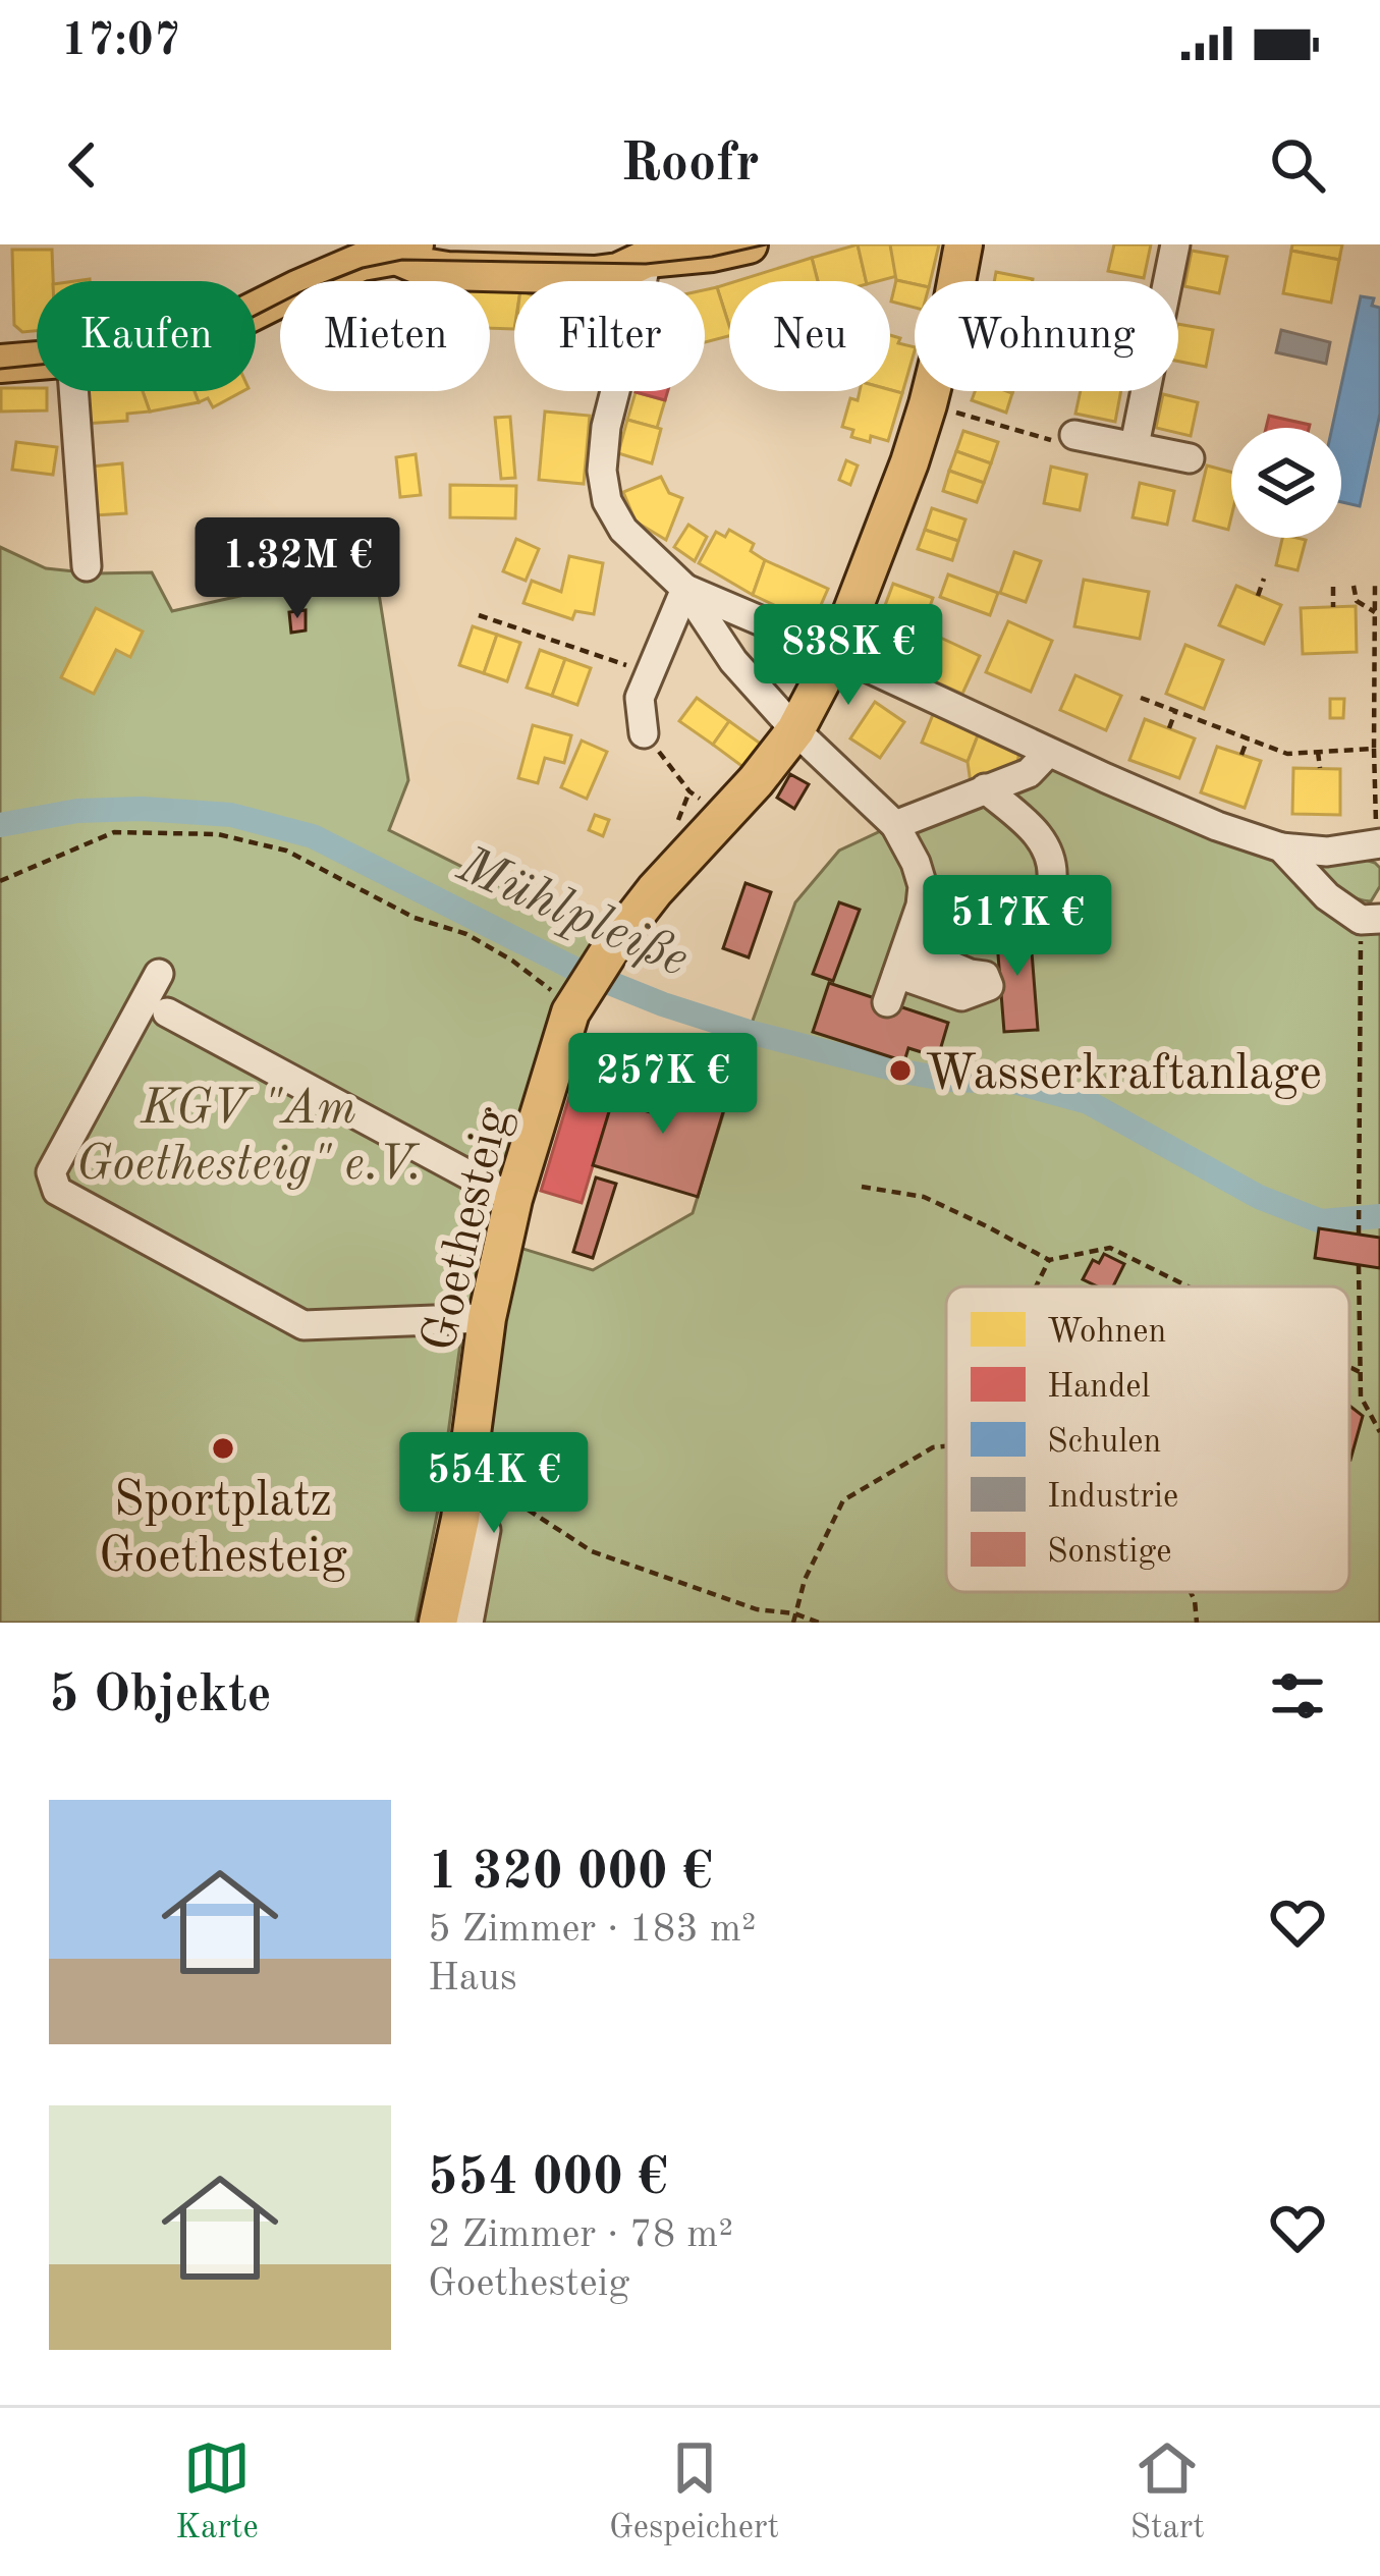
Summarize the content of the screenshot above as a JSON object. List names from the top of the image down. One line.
{"streets":{"main road":["Goethesteig"]},"water":["Mühlpleiße"],"parks":["KGV \"Am Goethesteig\" e.V."],"places":["Wasserkraftanlage","Sportplatz Goethesteig"],"legend":["Wohnen","Handel","Schulen","Industrie","Sonstige"],"page":{"status":"17:07","header":"Roofr","chip":["Kaufen","Mieten","Filter","Neu","Wohnung"],"price":["1.32M €","838K €","517K €","257K €","554K €"],"heading":"5 Objekte","list":[{"name":"1 320 000 €","note":"5 Zimmer · 183 m² · Haus"},{"name":"554 000 €","note":"2 Zimmer · 78 m² · Goethesteig"}],"tabs":["Karte","Gespeichert","Start"]}}
